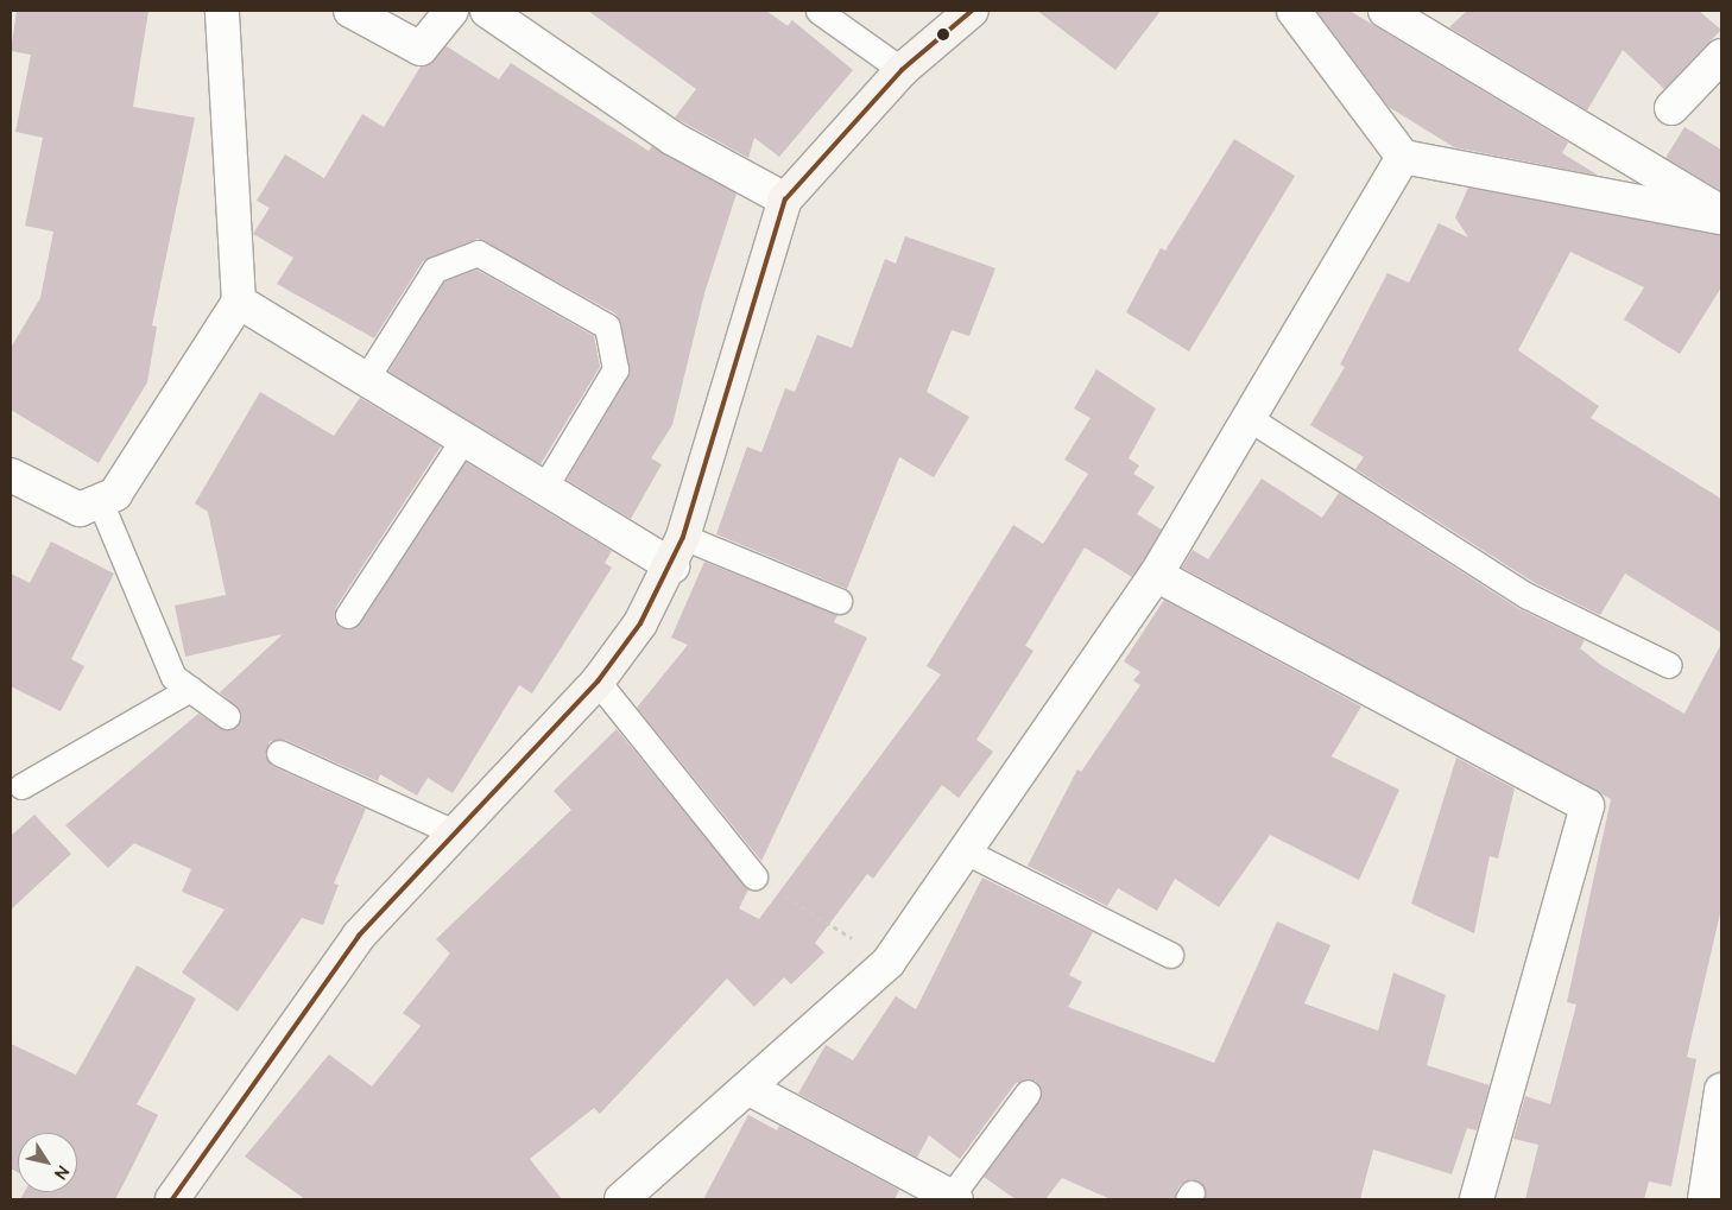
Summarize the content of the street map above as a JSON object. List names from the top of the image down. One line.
{"north":"bottom right"}
